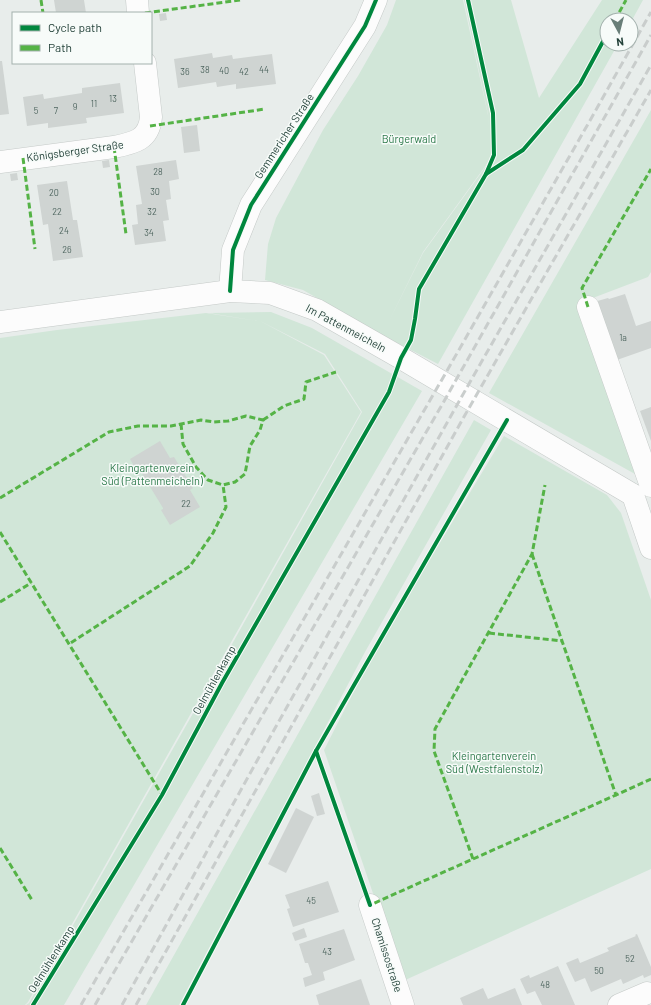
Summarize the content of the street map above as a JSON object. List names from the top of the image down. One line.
{"streets":{"street":["Gemmericher Straße","Königsberger Straße","Im Pattenmeicheln","Chamissostraße"],"cycle path":["Oelmühlenkamp"]},"crossings":[["Gemmericher Straße","Im Pattenmeicheln"]],"parks":["Bürgerwald","Kleingartenverein Süd (Pattenmeicheln)","Kleingartenverein Süd (Westfalenstolz)"],"house_numbers":["38","44","40","36","42","13","11","9","5","7","28","30","20","22","32","24","34","26","1a","22","45","43","52","50","48"],"legend":["Cycle path","Path"],"north":"bottom"}
